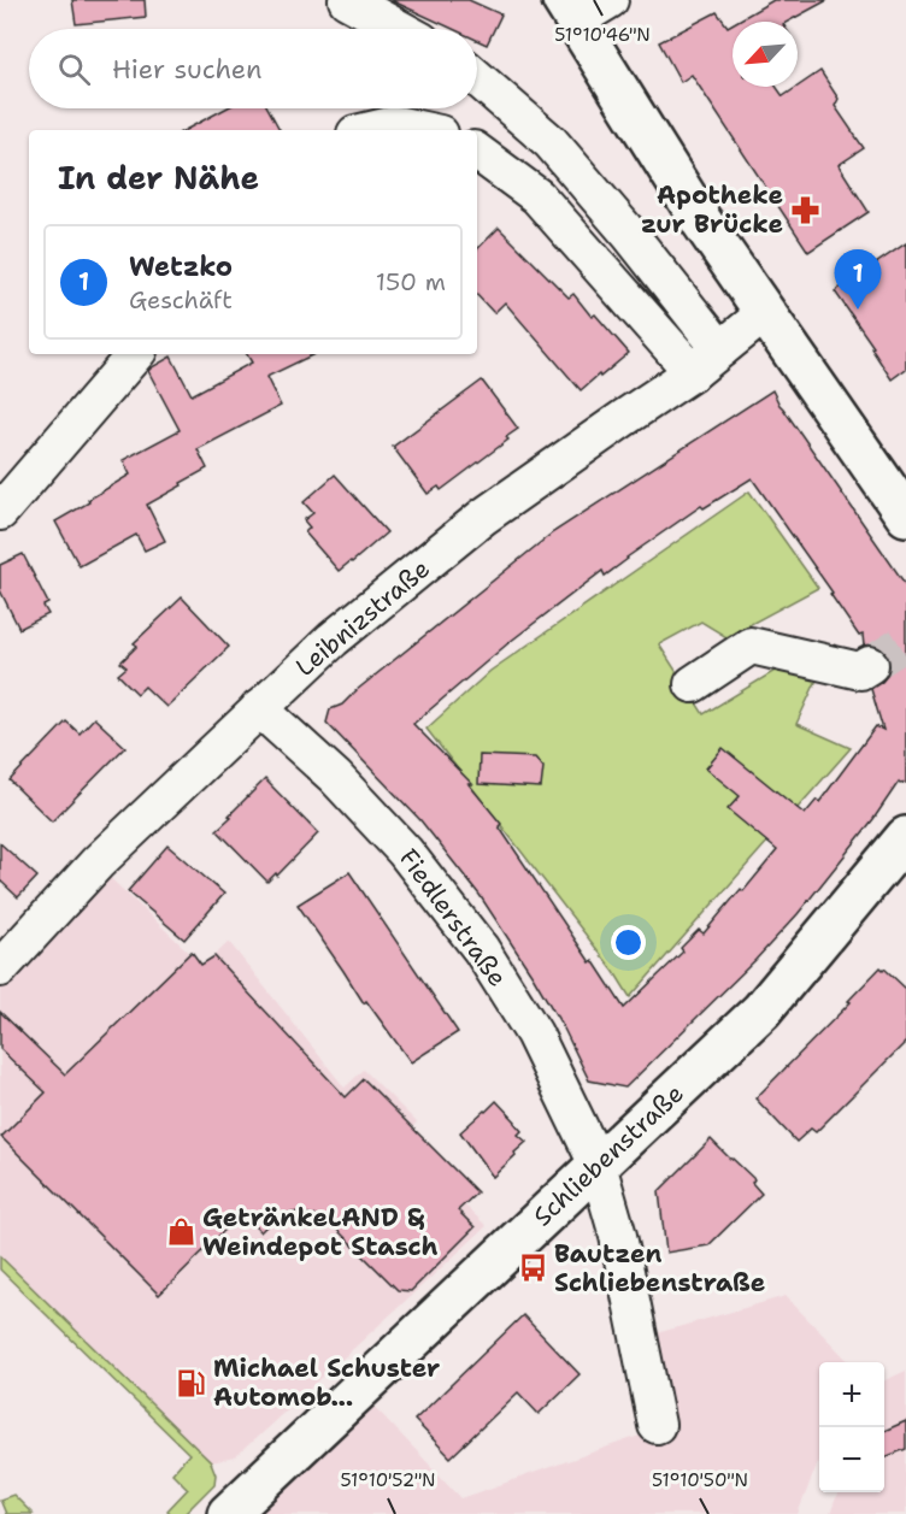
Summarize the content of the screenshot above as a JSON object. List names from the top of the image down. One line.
{"streets":{"main road":["Schliebenstraße"],"street":["Leibnizstraße","Fiedlerstraße"]},"crossings":[["Leibnizstraße","Fiedlerstraße"],["Fiedlerstraße","Schliebenstraße"]],"places":{"pharmacy":["Apotheke zur Brücke"],"shop":["GetränkeLAND & Weindepot Stasch"],"bus stop":["Bautzen Schliebenstraße"],"fuel station":["Michael Schuster Automob..."]},"north":"bottom left","page":{"search":"Hier suchen","heading":"In der Nähe","list":[{"mark":"1","name":"Wetzko","note":"Geschäft","value":"150 m"}],"pins":"1","map_buttons":["+","−"]},"coordinates":["51°10'46\"N","51°10'52\"N","51°10'50\"N"]}
